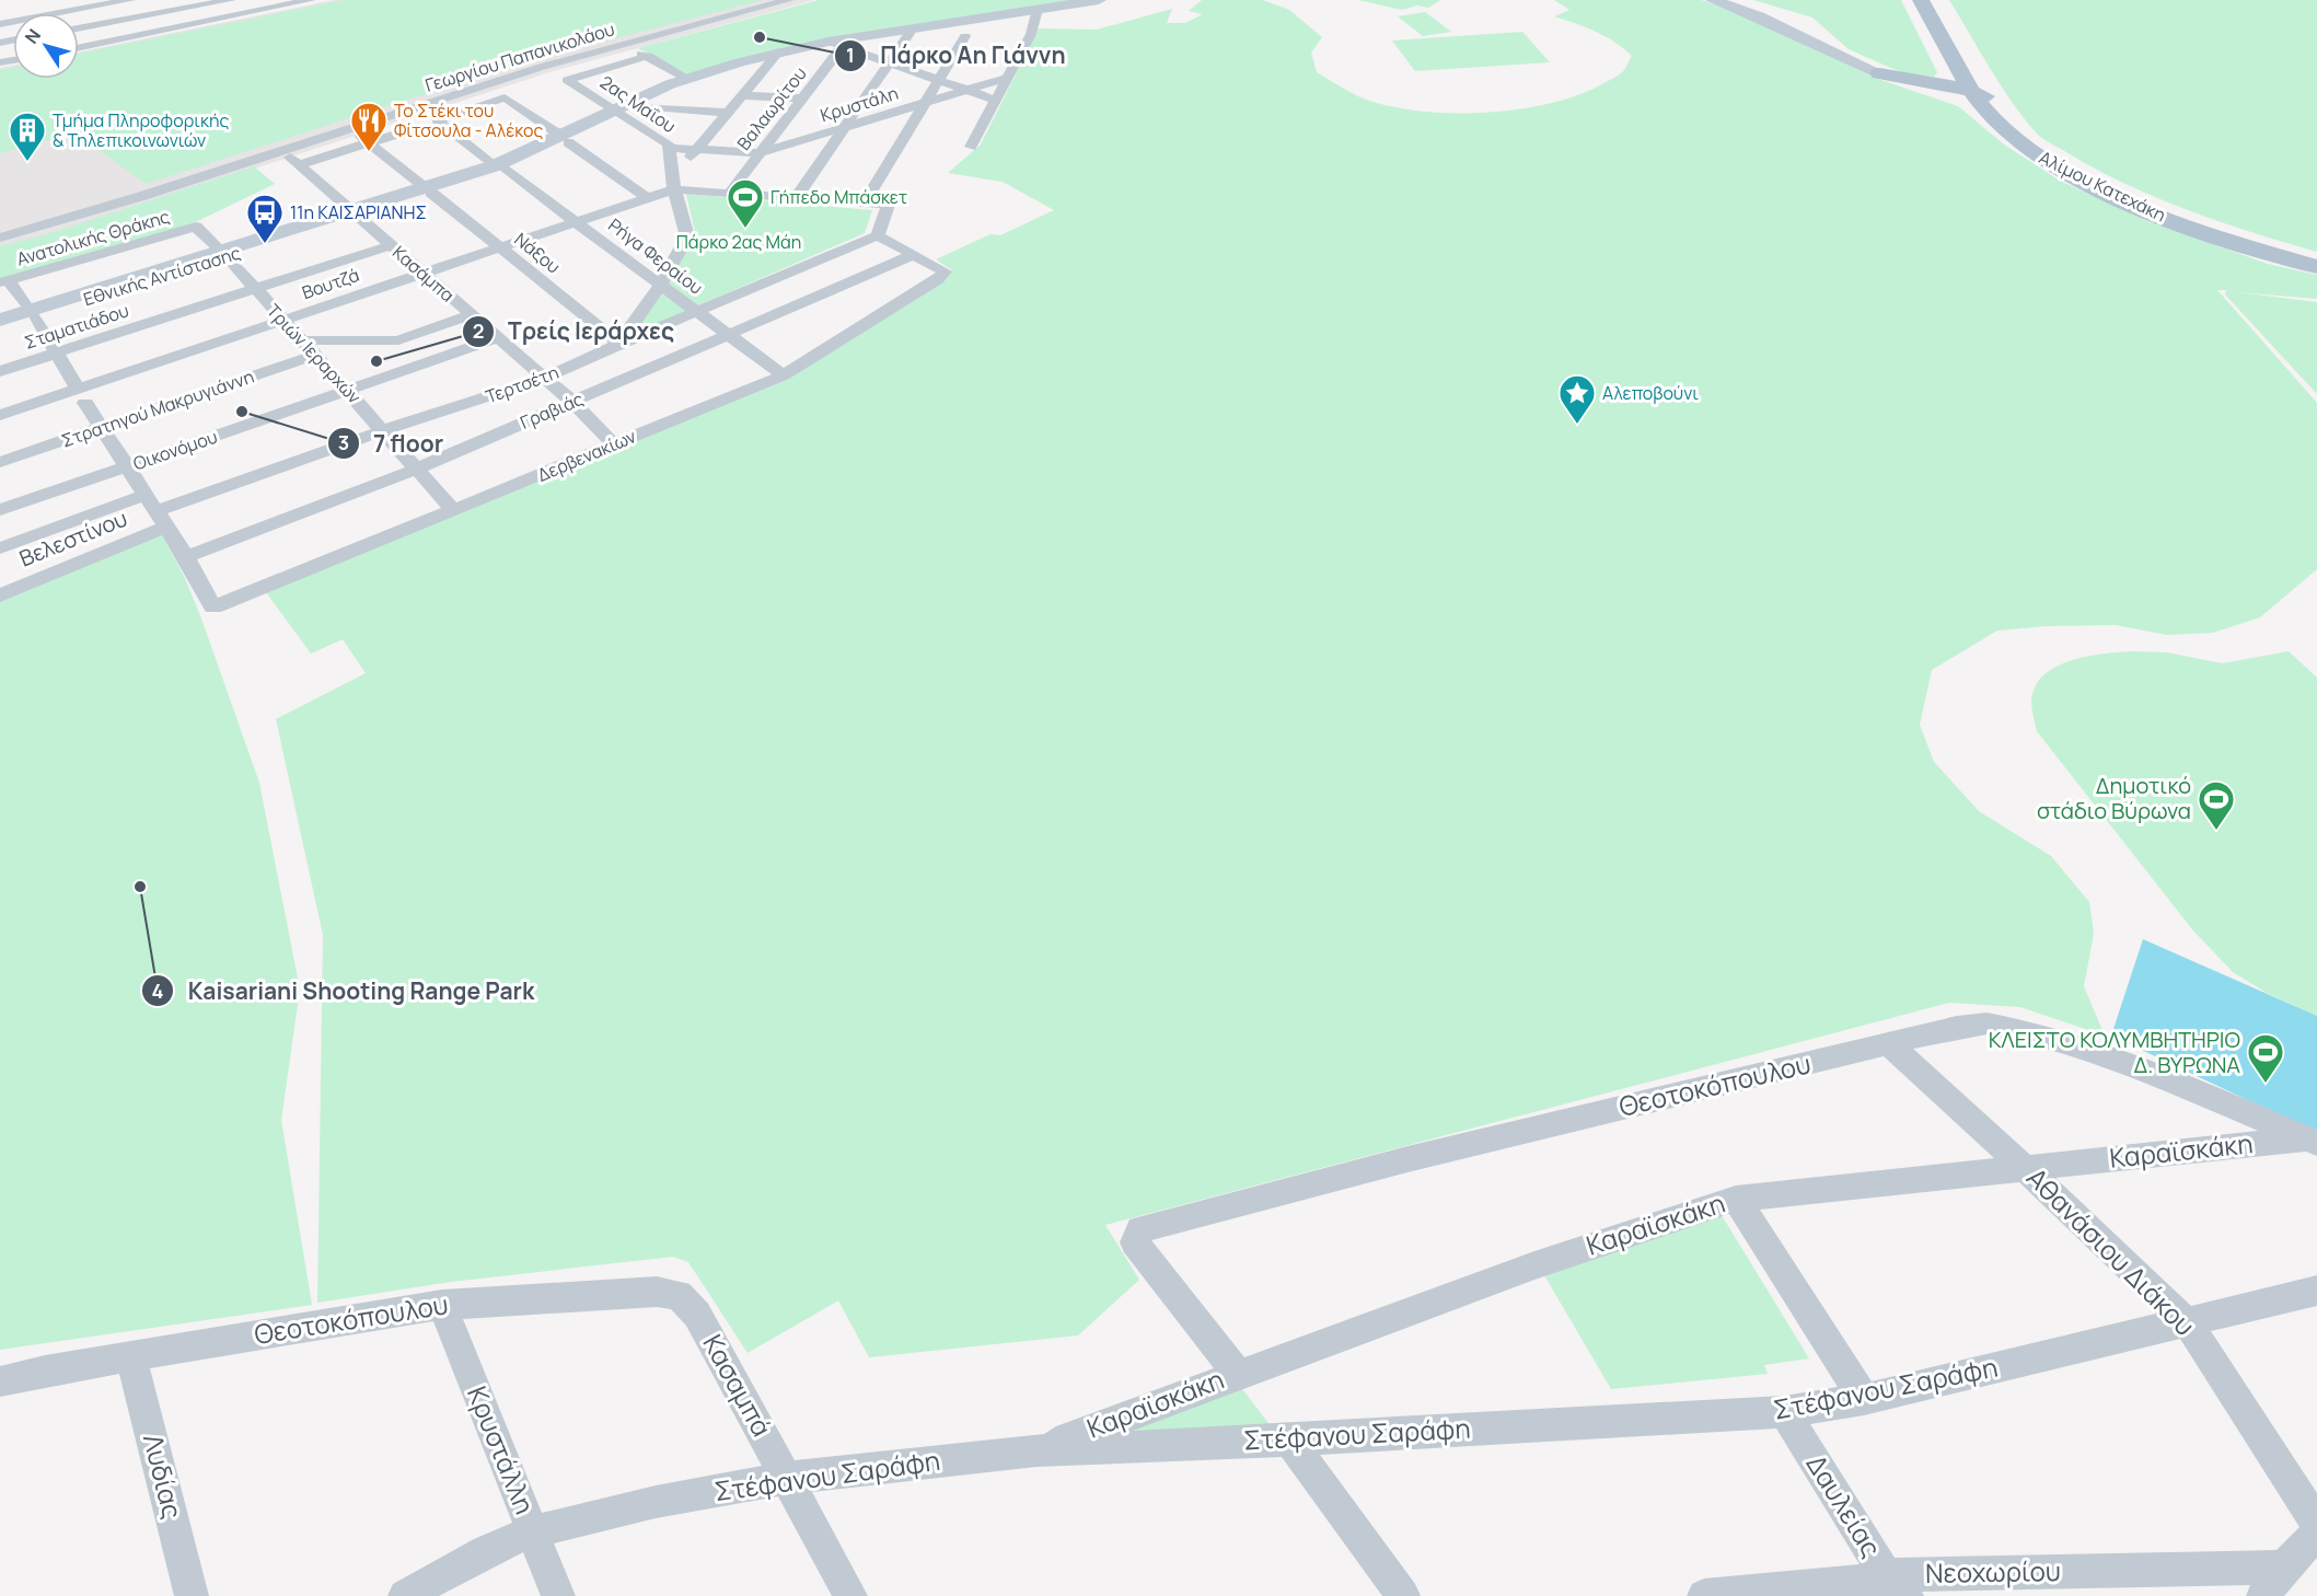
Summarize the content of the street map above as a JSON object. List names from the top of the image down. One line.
{"streets":{"main road":["Αλίμου Κατεχάκη","Εθνικής Αντίστασης"],"street":["Γεωργίου Παπανικολάου","2ας Μαΐου","Κρυστάλη","Βαλαωρίτου","Ανατολικής Θράκης","Νάξου","Ρήγα Φεραίου","Κασάμπα","Βουτζά","Σταματιάδου","Τριών Ιεραρχών","Τερτσέτη","Στρατηγού Μακρυγιάννη","Γραβιάς","Οικονόμου","Δερβενακίων","Βελεστίνου","Θεοτοκόπουλου","Καραϊσκάκη","Αθανάσιου Διάκου","Κασαμπά","Στέφανου Σαράφη","Κρυστάλλη","Λυδίας","Δαυλείας","Νεοχωρίου"]},"crossings":[["2ας Μαΐου","Κρυστάλη"],["2ας Μαΐου","Εθνικής Αντίστασης"],["2ας Μαΐου","Βουτζά"],["Κρυστάλη","Βαλαωρίτου"],["Βαλαωρίτου","Εθνικής Αντίστασης"],["Ανατολικής Θράκης","Τριών Ιεραρχών"],["Νάξου","Κασάμπα"],["Νάξου","Εθνικής Αντίστασης"],["Νάξου","Βουτζά"],["Νάξου","Τερτσέτη"],["Ρήγα Φεραίου","Εθνικής Αντίστασης"],["Ρήγα Φεραίου","Βουτζά"],["Ρήγα Φεραίου","Τερτσέτη"],["Ρήγα Φεραίου","Γραβιάς"],["Ρήγα Φεραίου","Δερβενακίων"],["Κασάμπα","Εθνικής Αντίστασης"],["Κασάμπα","Βουτζά"],["Κασάμπα","Σταματιάδου"],["Κασάμπα","Τερτσέτη"],["Κασάμπα","Γραβιάς"],["Κασάμπα","Οικονόμου"],["Κασάμπα","Δερβενακίων"],["Εθνικής Αντίστασης","Τριών Ιεραρχών"],["Βουτζά","Τριών Ιεραρχών"],["Σταματιάδου","Τριών Ιεραρχών"],["Τριών Ιεραρχών","Τερτσέτη"],["Τριών Ιεραρχών","Στρατηγού Μακρυγιάννη"],["Τριών Ιεραρχών","Γραβιάς"],["Τριών Ιεραρχών","Οικονόμου"],["Τριών Ιεραρχών","Δερβενακίων"],["Τερτσέτη","Βελεστίνου"],["Γραβιάς","Δερβενακίων"],["Θεοτοκόπουλου","Καραϊσκάκη"],["Θεοτοκόπουλου","Αθανάσιου Διάκου"],["Θεοτοκόπουλου","Κασαμπά"],["Θεοτοκόπουλου","Κρυστάλλη"],["Θεοτοκόπουλου","Λυδίας"],["Καραϊσκάκη","Αθανάσιου Διάκου"],["Καραϊσκάκη","Στέφανου Σαράφη"],["Αθανάσιου Διάκου","Στέφανου Σαράφη"],["Κασαμπά","Στέφανου Σαράφη"],["Στέφανου Σαράφη","Κρυστάλλη"],["Στέφανου Σαράφη","Δαυλείας"],["Δαυλείας","Νεοχωρίου"]],"parks":["Πάρκο 2ας Μάη"],"places":{"other":["Πάρκο Αη Γιάννη","Τρείς Ιεράρχες","7 floor","Kaisariani Shooting Range Park"],"restaurant":["Το Στέκι του Φίτσουλα - Αλέκος"],"building":["Τμήμα Πληροφορικής & Τηλεπικοινωνιών"],"sports":["Γήπεδο Μπάσκετ","Δημοτικό στάδιο Βύρωνα","ΚΛΕΙΣΤΟ ΚΟΛΥΜΒΗΤΗΡΙΟ Δ. ΒΥΡΩΝΑ"],"bus stop":["11η ΚΑΙΣΑΡΙΑΝΗΣ"],"place":["Αλεποβούνι"]},"north":"top left"}
